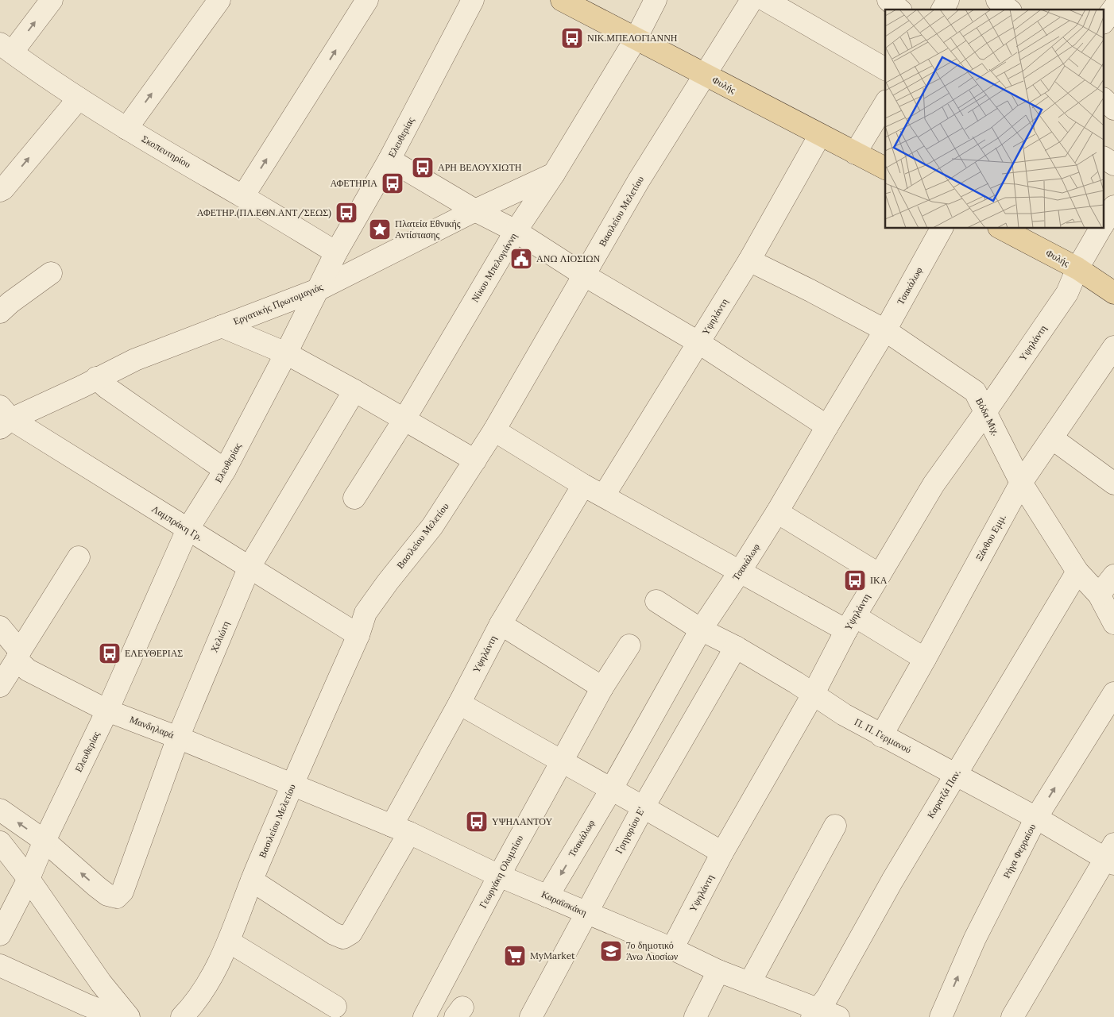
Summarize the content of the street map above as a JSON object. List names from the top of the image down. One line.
{"streets":{"main road":["Φυλής"],"street":["Ελευθερίας","Σκοπευτηρίου","Βασιλείου Μελετίου","Νίκου Μπελογιάννη","Τσακάλωφ","Εργατικής Πρωτομαγιάς","Υψηλάντη","Βόδα Μιχ.","Λαμπράκη Γρ.","Ξάνθου Εμμ.","Χελιώτη","Μανδηλαρά","Π. Π. Γερμανού","Καρατζά Παν.","Γρηγορίου Ε'","Ρήγα Φερραίου","Γεωργάκη Ολυμπίου","Καραϊσκάκη"]},"crossings":[["Φυλής","Βασιλείου Μελετίου"],["Φυλής","Νίκου Μπελογιάννη"],["Φυλής","Υψηλάντη"],["Ελευθερίας","Σκοπευτηρίου"],["Ελευθερίας","Εργατικής Πρωτομαγιάς"],["Ελευθερίας","Λαμπράκη Γρ."],["Ελευθερίας","Χελιώτη"],["Ελευθερίας","Μανδηλαρά"],["Βασιλείου Μελετίου","Υψηλάντη"],["Βασιλείου Μελετίου","Λαμπράκη Γρ."],["Βασιλείου Μελετίου","Μανδηλαρά"],["Βασιλείου Μελετίου","Καραϊσκάκη"],["Νίκου Μπελογιάννη","Εργατικής Πρωτομαγιάς"],["Τσακάλωφ","Βόδα Μιχ."],["Τσακάλωφ","Π. Π. Γερμανού"],["Τσακάλωφ","Καραϊσκάκη"],["Εργατικής Πρωτομαγιάς","Λαμπράκη Γρ."],["Υψηλάντη","Βόδα Μιχ."],["Υψηλάντη","Π. Π. Γερμανού"],["Υψηλάντη","Καραϊσκάκη"],["Βόδα Μιχ.","Ξάνθου Εμμ."],["Βόδα Μιχ.","Καρατζά Παν."],["Λαμπράκη Γρ.","Χελιώτη"],["Ξάνθου Εμμ.","Π. Π. Γερμανού"],["Χελιώτη","Μανδηλαρά"],["Μανδηλαρά","Καραϊσκάκη"],["Π. Π. Γερμανού","Καρατζά Παν."],["Π. Π. Γερμανού","Γρηγορίου Ε'"],["Π. Π. Γερμανού","Ρήγα Φερραίου"],["Καρατζά Παν.","Καραϊσκάκη"],["Γρηγορίου Ε'","Καραϊσκάκη"],["Γεωργάκη Ολυμπίου","Καραϊσκάκη"]],"places":{"bus stop":["ΝΙΚ.ΜΠΕΛΟΓΙΑΝΝΗ","ΑΡΗ ΒΕΛΟΥΧΙΩΤΗ","ΑΦΕΤΗΡΙΑ","ΑΦΕΤΗΡ.(ΠΛ.ΕΘΝ.ΑΝΤ/ΣΕΩΣ)","ΙΚΑ","ΕΛΕΥΘΕΡΙΑΣ","ΥΨΗΛΑΝΤΟΥ"],"place":["Πλατεία Εθνικής Αντίστασης"],"public building":["ΑΝΩ ΛΙΟΣΙΩΝ"],"school or university":["7ο δημοτικό Άνω Λιοσίων"],"supermarket":["MyMarket"]}}
